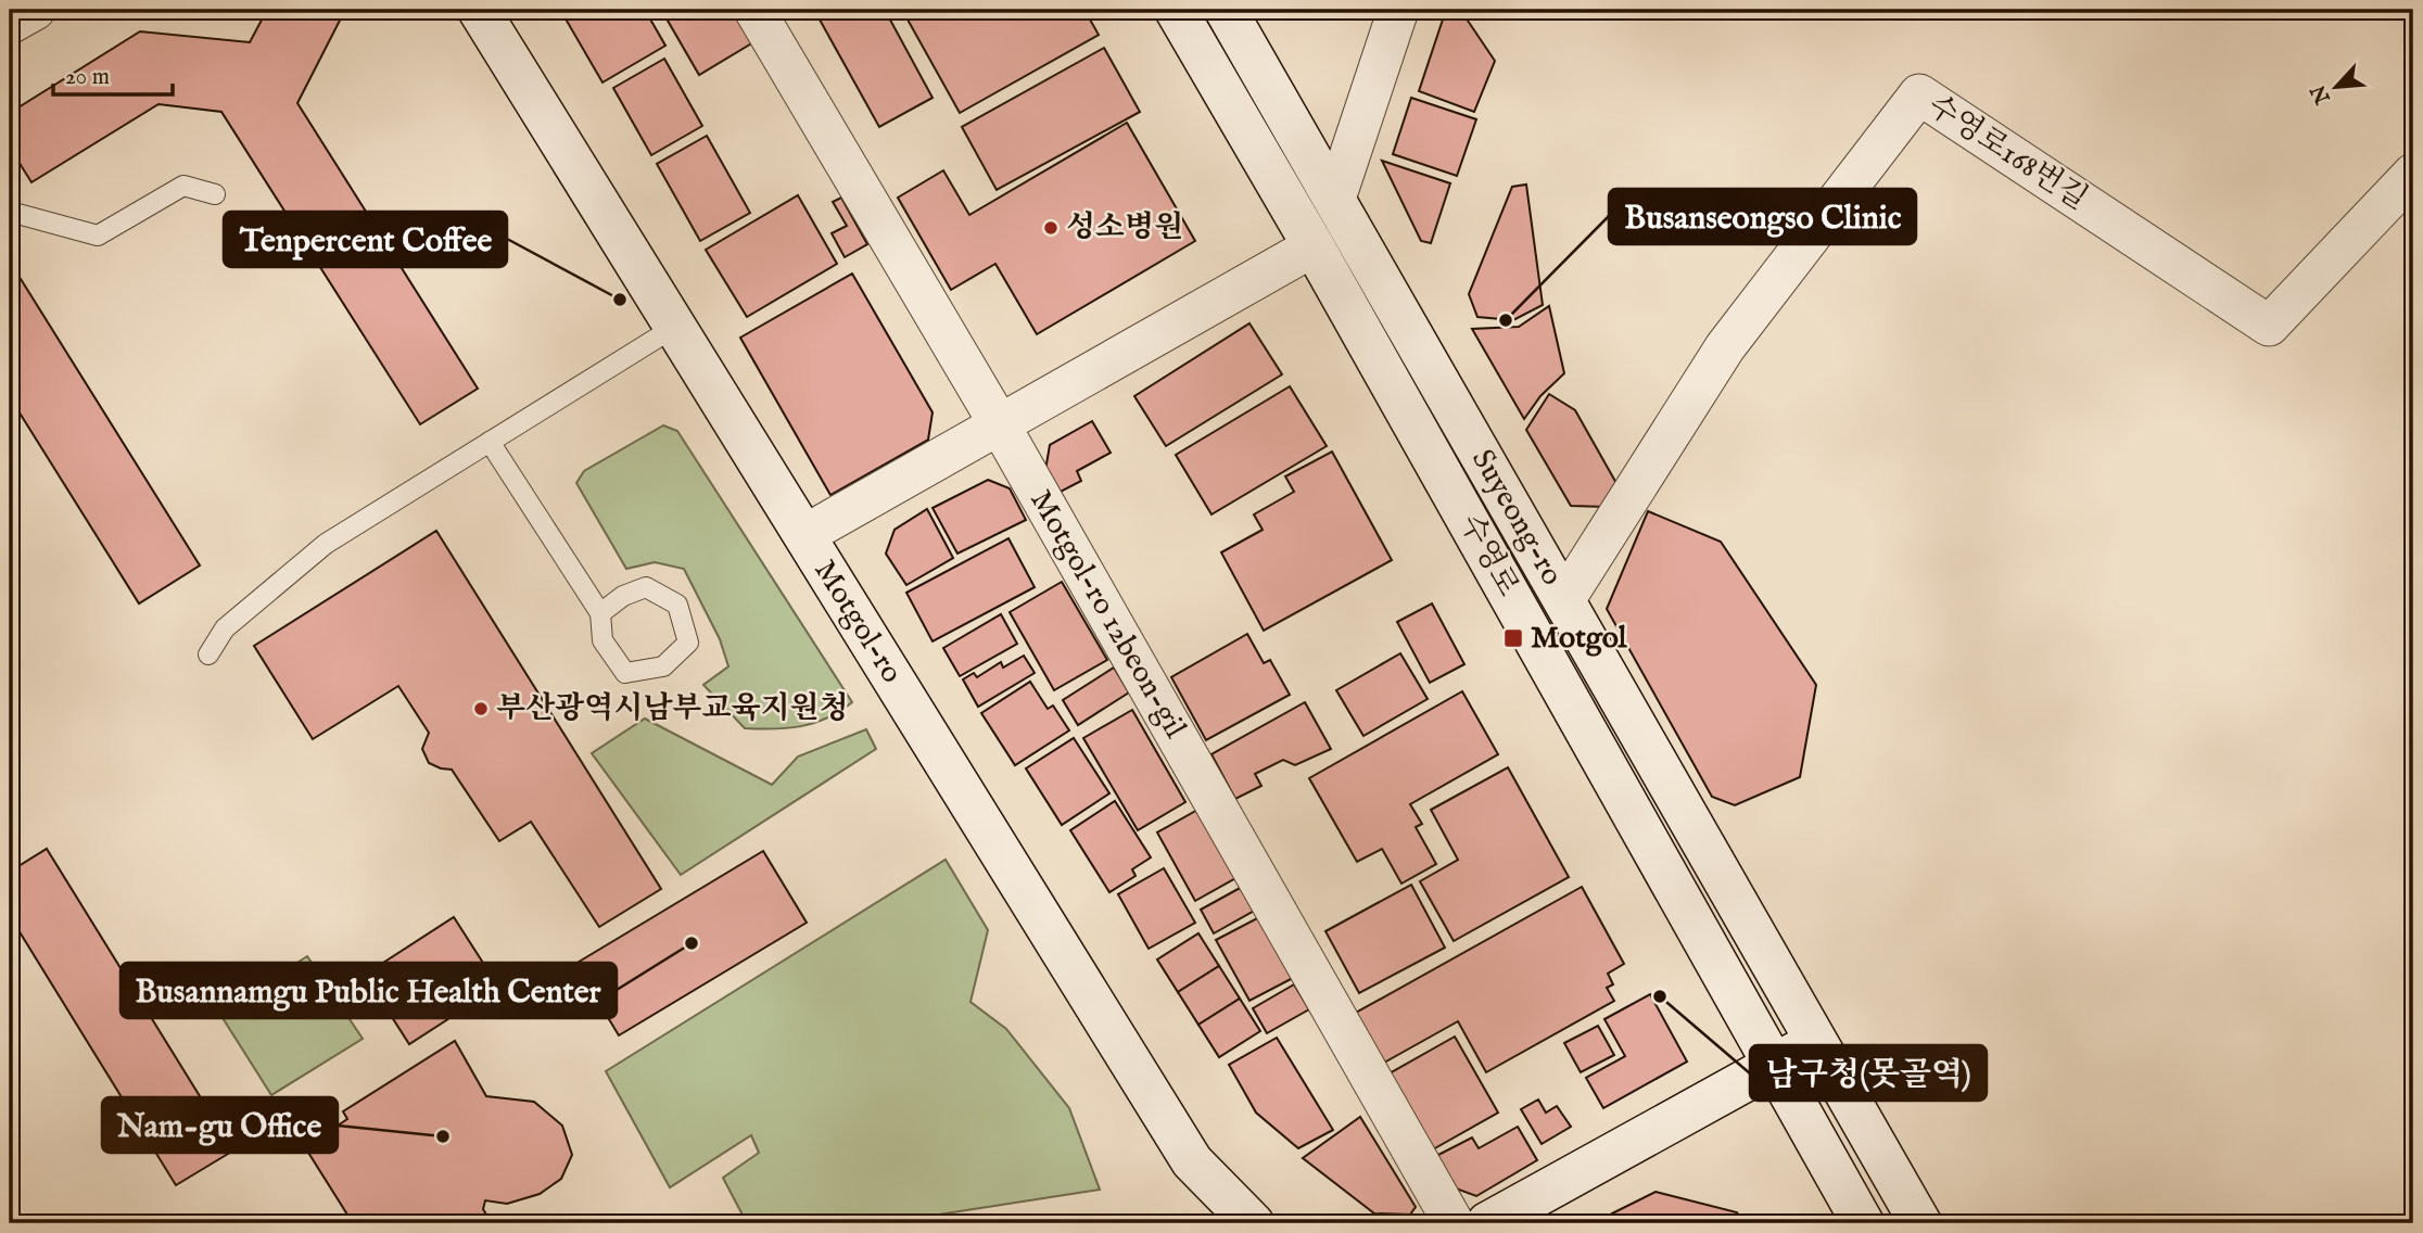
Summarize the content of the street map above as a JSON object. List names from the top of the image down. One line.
{"streets":{"main road":["Suyeong-ro","수영로","Motgol-ro"],"street":["수영로168번길","Motgol-ro 12beon-gil"]},"crossings":[["수영로168번길","Suyeong-ro"]],"places":{"other":["성소병원","Tenpercent Coffee","Busanseongso Clinic","부산광역시남부교육지원청","Busannamgu Public Health Center","남구청(못골역)","Nam-gu Office"],"transit":["Motgol"]},"scale_bar":"20 m","north":"bottom left"}
